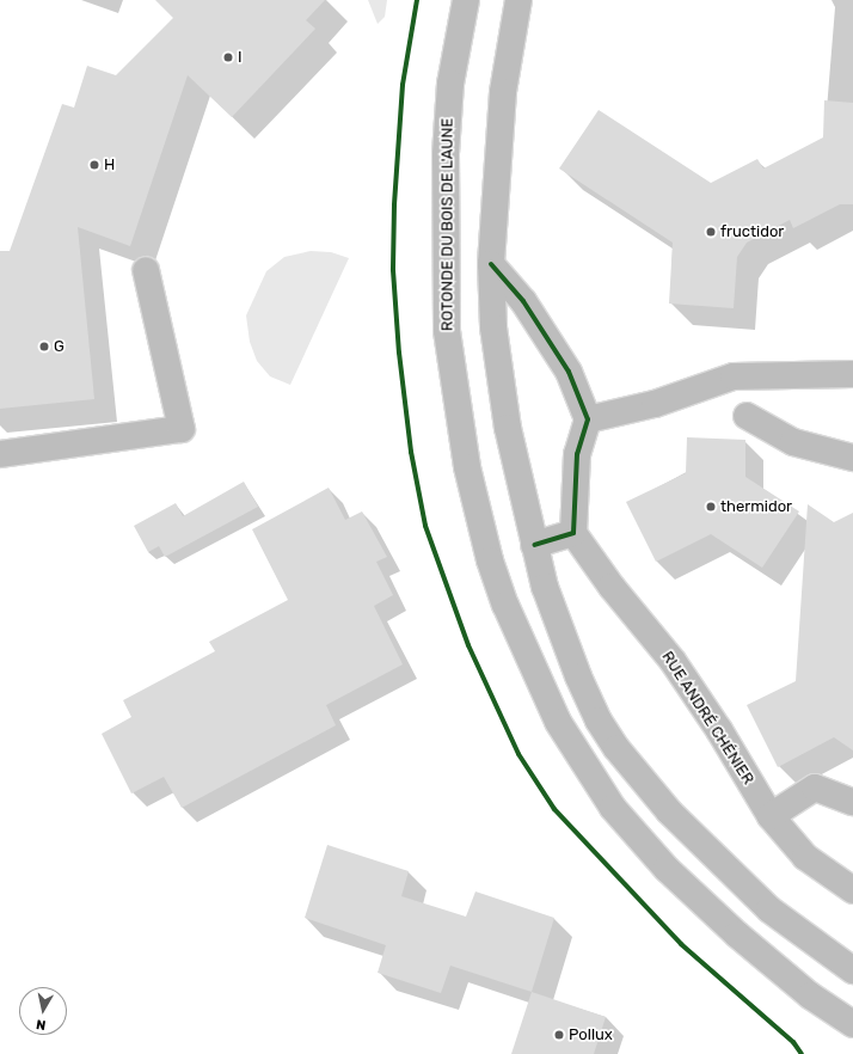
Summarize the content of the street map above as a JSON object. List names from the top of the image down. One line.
{"streets":{"main road":["ROTONDE DU BOIS DE L'AUNE","RUE ANDRÉ CHÉNIER"]},"places":["I","H","fructidor","G","thermidor","Pollux"],"north":"bottom"}
